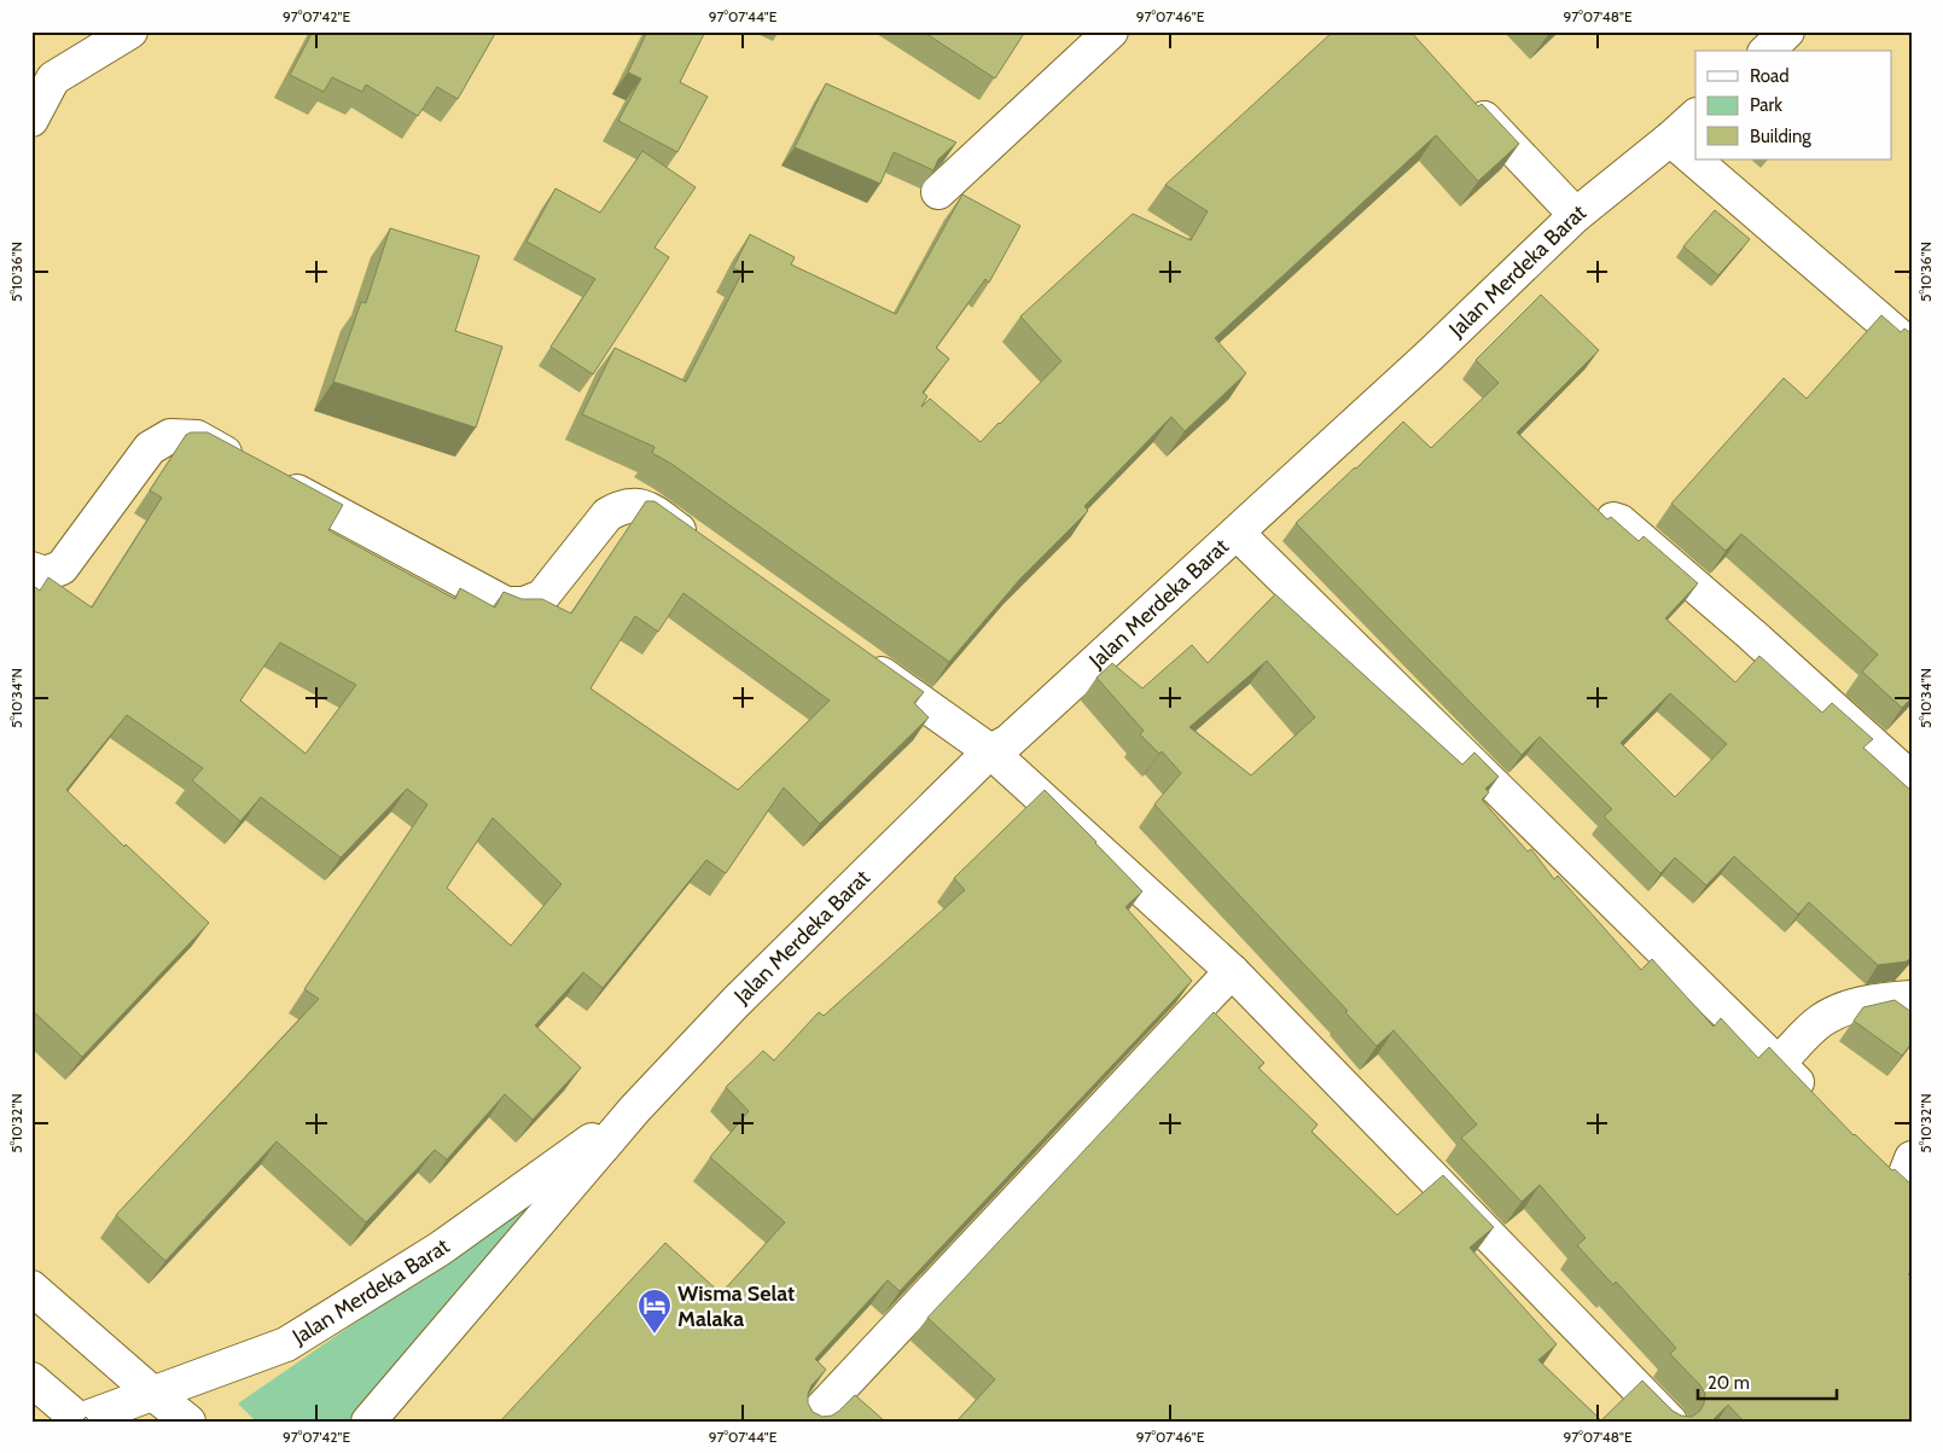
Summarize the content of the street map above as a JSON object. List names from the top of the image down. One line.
{"streets":{"main road":["Jalan Merdeka Barat"]},"places":{"hotel":["Wisma Selat Malaka"]},"legend":["Road","Park","Building"],"scale_bar":"20 m","coordinates":["97°07'42\"E","97°07'44\"E","97°07'46\"E","97°07'48\"E","5°10'36\"N","5°10'34\"N","5°10'32\"N"]}
